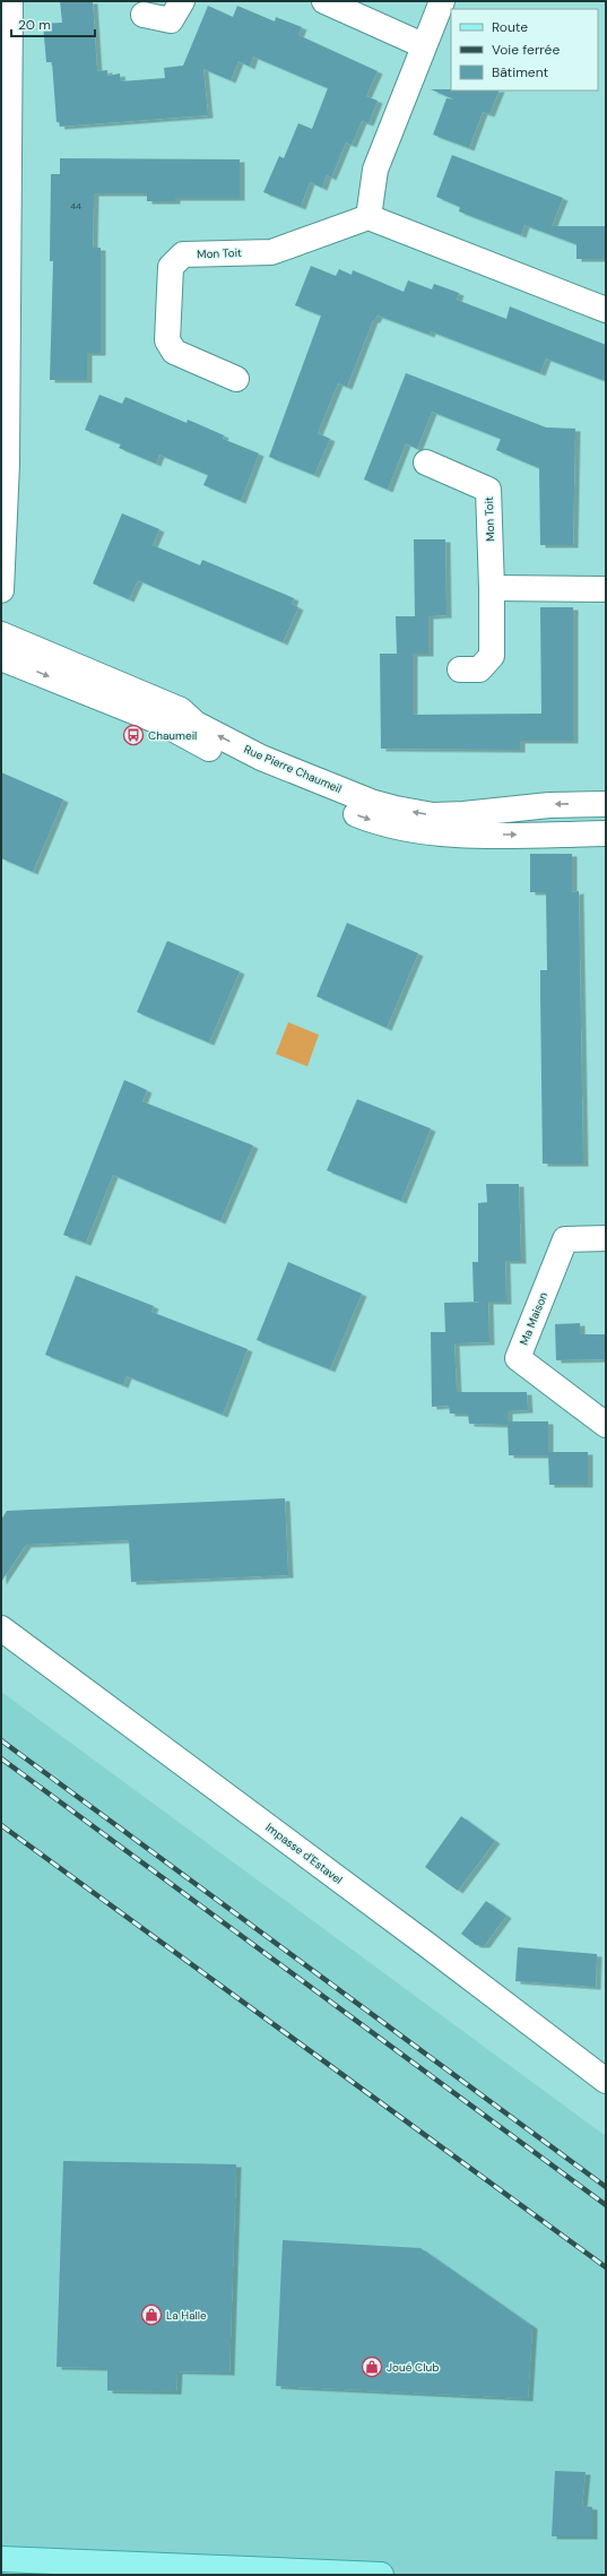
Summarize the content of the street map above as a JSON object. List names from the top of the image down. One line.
{"streets":{"street":["Mon Toit","Rue Pierre Chaumeil","Ma Maison","Impasse d'Estavel"]},"places":{"bus stop":["Chaumeil"],"shop":["La Halle","Joué Club"]},"house_numbers":["44"],"legend":["Route","Voie ferrée","Bâtiment"],"scale_bar":"20 m"}
